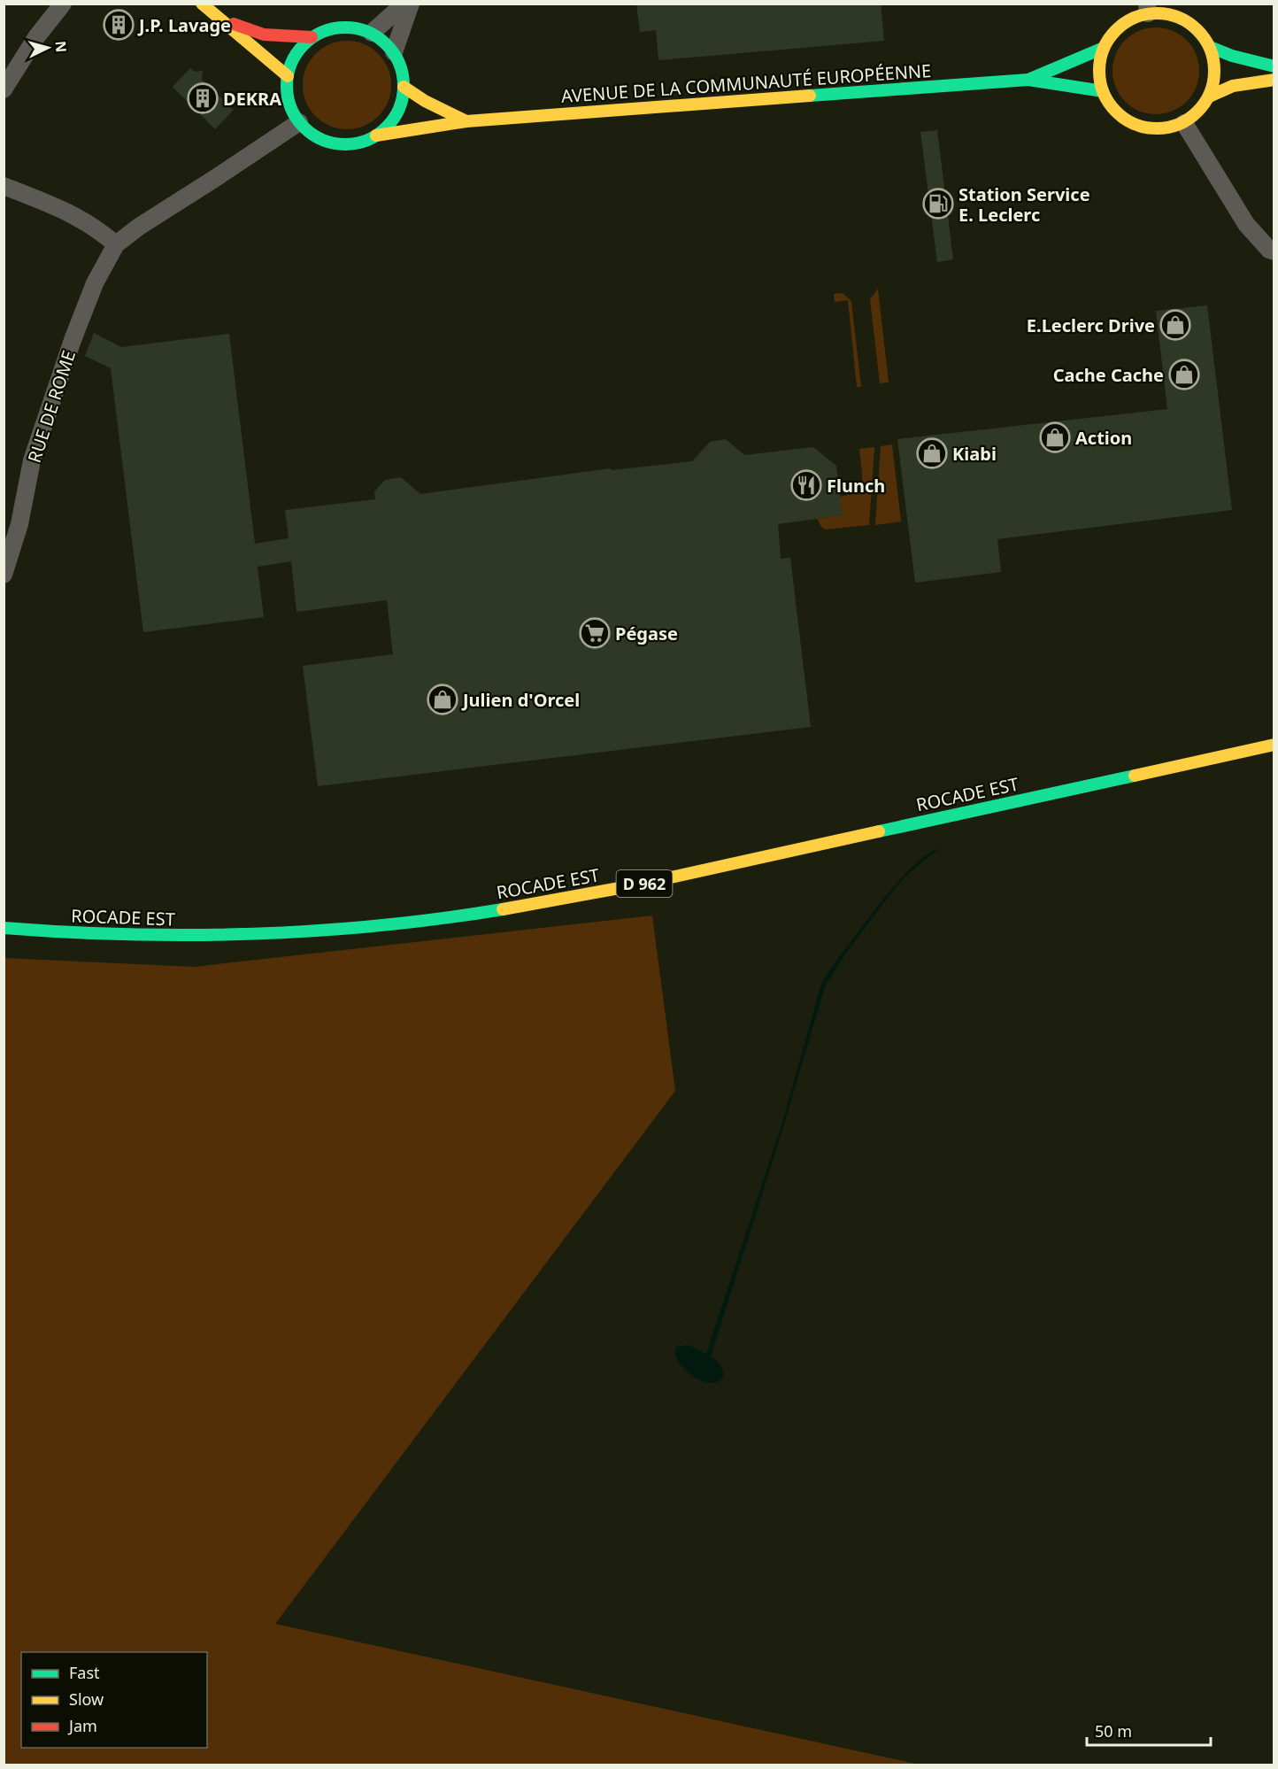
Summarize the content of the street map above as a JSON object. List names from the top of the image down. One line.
{"streets":{"street":["AVENUE DE LA COMMUNAUTÉ EUROPÉENNE","RUE DE ROME","ROCADE EST","D 962"]},"crossings":[["AVENUE DE LA COMMUNAUTÉ EUROPÉENNE","RUE DE ROME"]],"places":{"building":["J.P. Lavage","DEKRA"],"fuel station":["Station Service E. Leclerc"],"shop":["E.Leclerc Drive","Cache Cache","Action","Kiabi","Julien d'Orcel"],"restaurant":["Flunch"],"supermarket":["Pégase"]},"legend":["Fast","Slow","Jam"],"scale_bar":"50 m","north":"right"}
